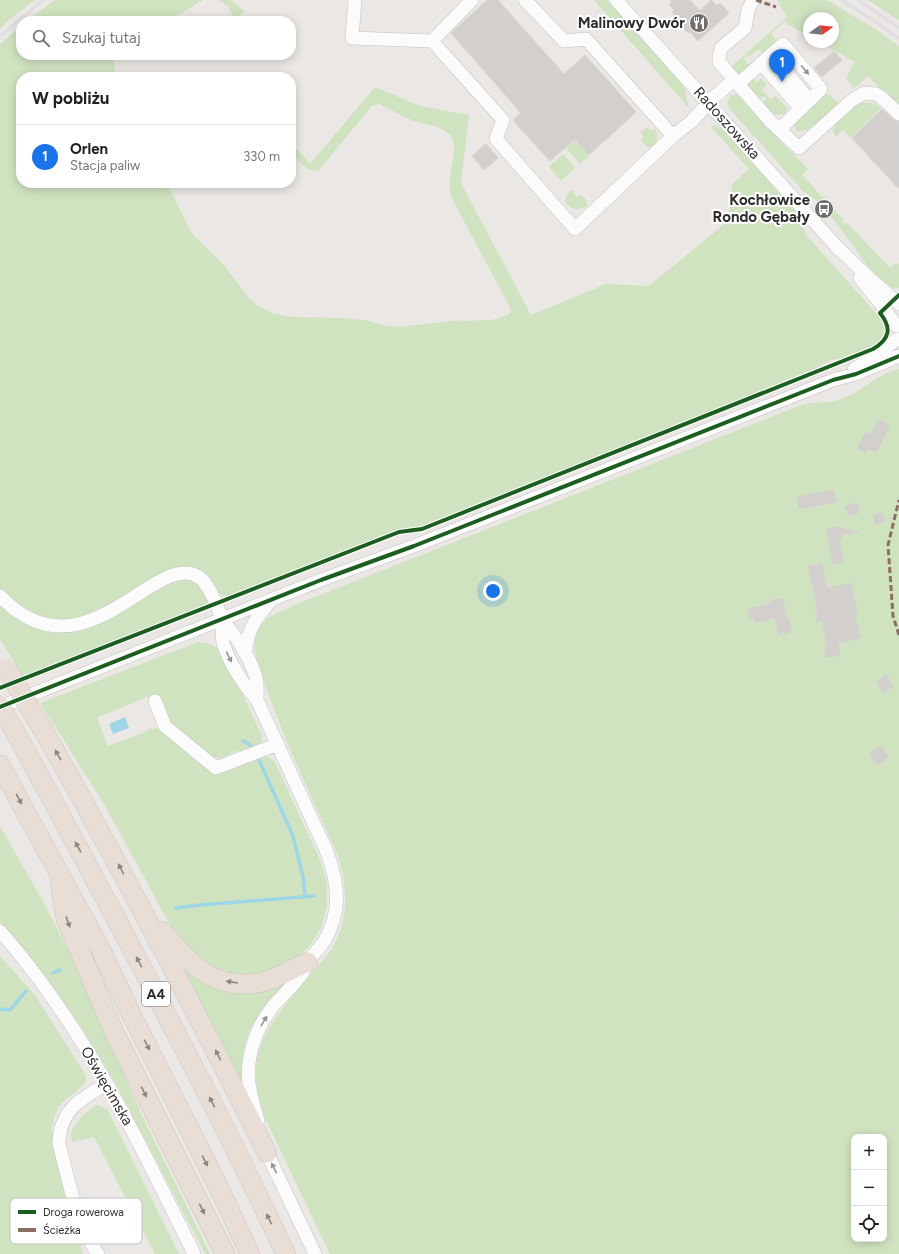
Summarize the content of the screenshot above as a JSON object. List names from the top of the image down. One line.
{"streets":{"highway":["A4"],"street":["Radoszowska","Oświęcimska"]},"places":{"restaurant":["Malinowy Dwór"],"bus stop":["Kochłowice Rondo Gębały"]},"legend":["Droga rowerowa","Ścieżka"],"north":"right","page":{"search":"Szukaj tutaj","pins":"1","heading":"W pobliżu","list":[{"mark":"1","name":"Orlen","note":"Stacja paliw","value":"330 m"}],"map_buttons":["+","−"]}}
